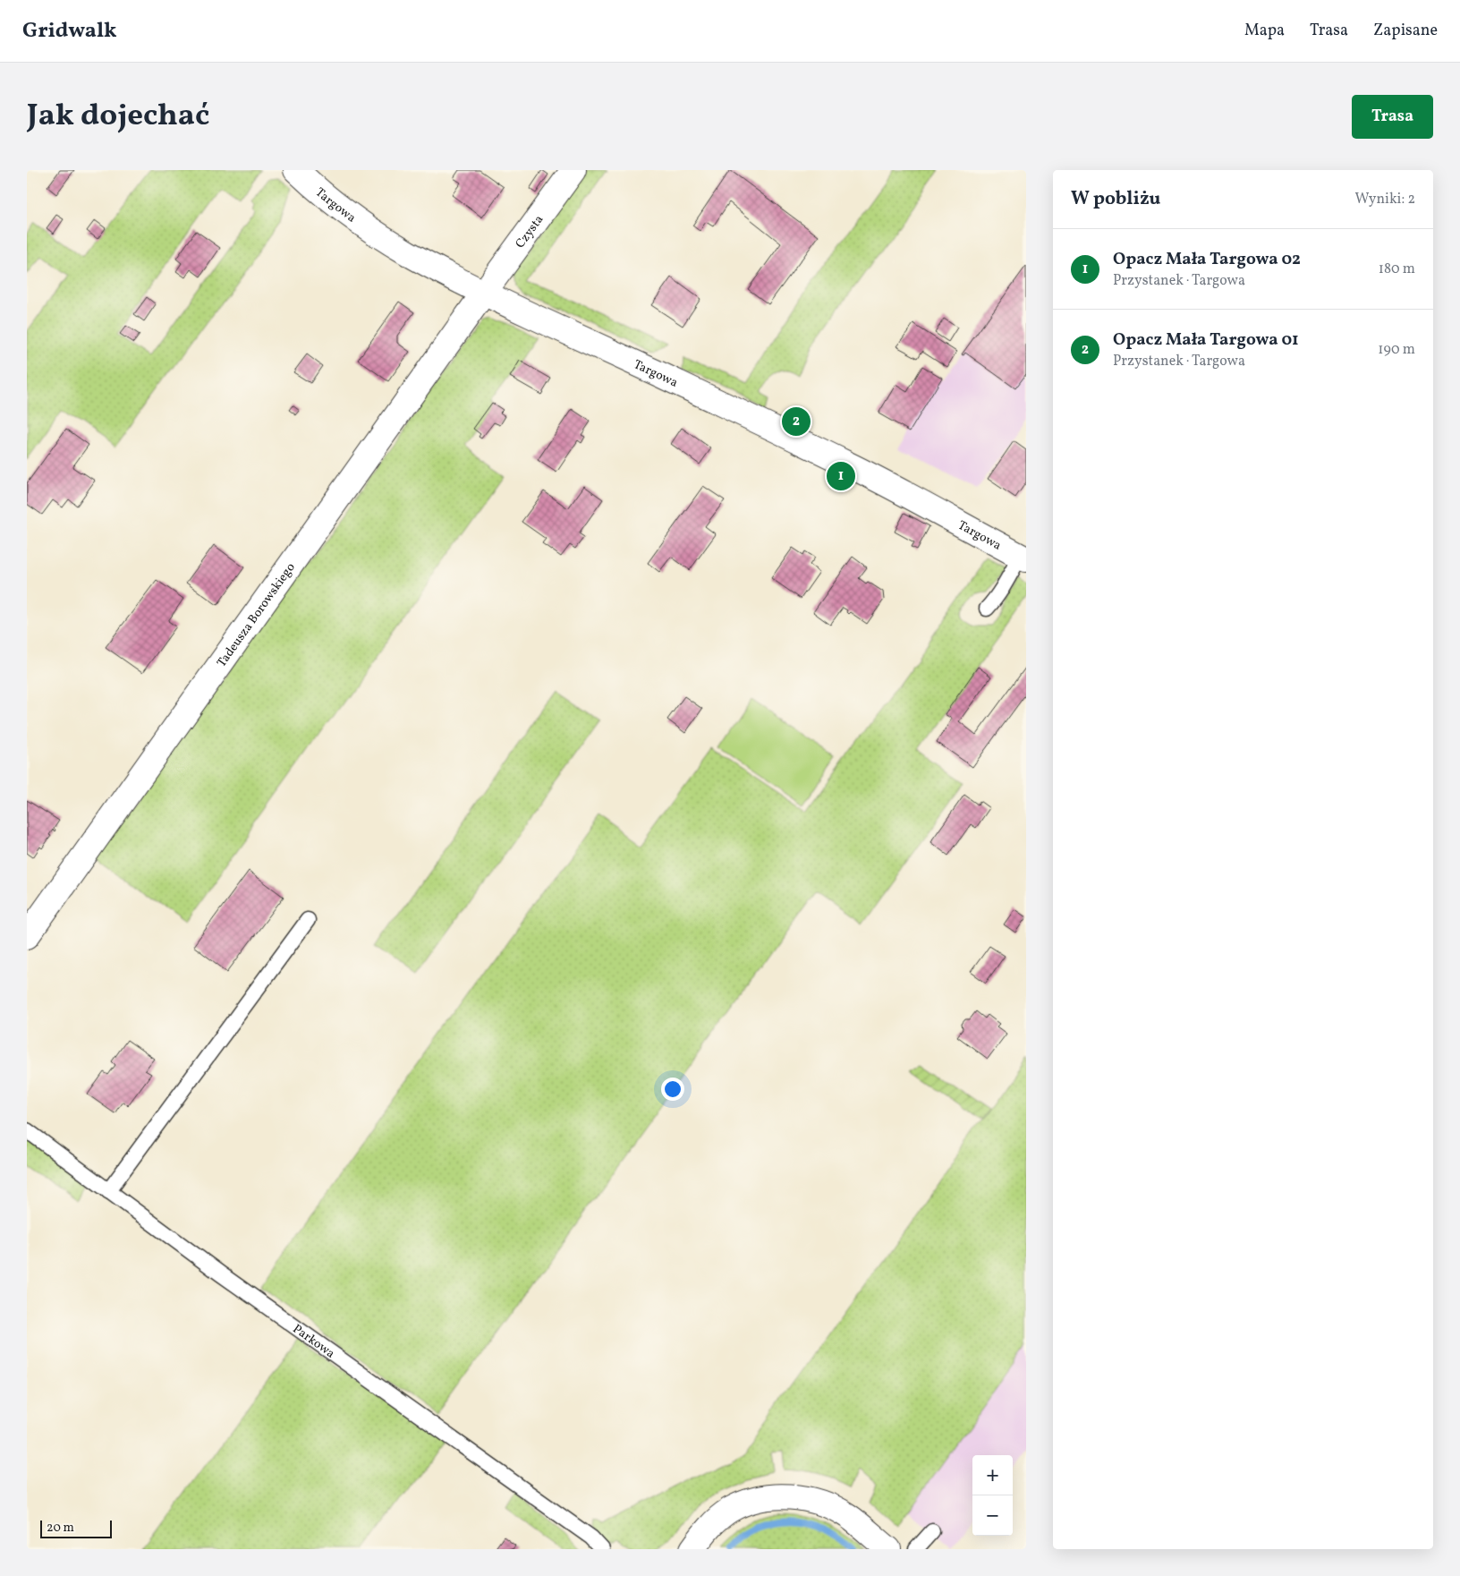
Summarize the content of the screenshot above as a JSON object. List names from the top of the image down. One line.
{"streets":{"street":["Targowa","Czysta","Tadeusza Borowskiego"],"lane":["Parkowa"]},"crossings":[["Targowa","Czysta"],["Targowa","Tadeusza Borowskiego"],["Czysta","Tadeusza Borowskiego"]],"scale_bar":"20 m","page":{"header":"Gridwalk","nav":["Mapa","Trasa","Zapisane"],"title":"Jak dojechać","buttons":"Trasa","heading":["W pobliżu","Wyniki: 2"],"list":[{"mark":"1","name":"Opacz Mała Targowa 02","note":"Przystanek · Targowa","value":"180 m"},{"mark":"2","name":"Opacz Mała Targowa 01","note":"Przystanek · Targowa","value":"190 m"}],"pins":["2","1"],"map_buttons":["+","−"],"scale":"20 m"}}
